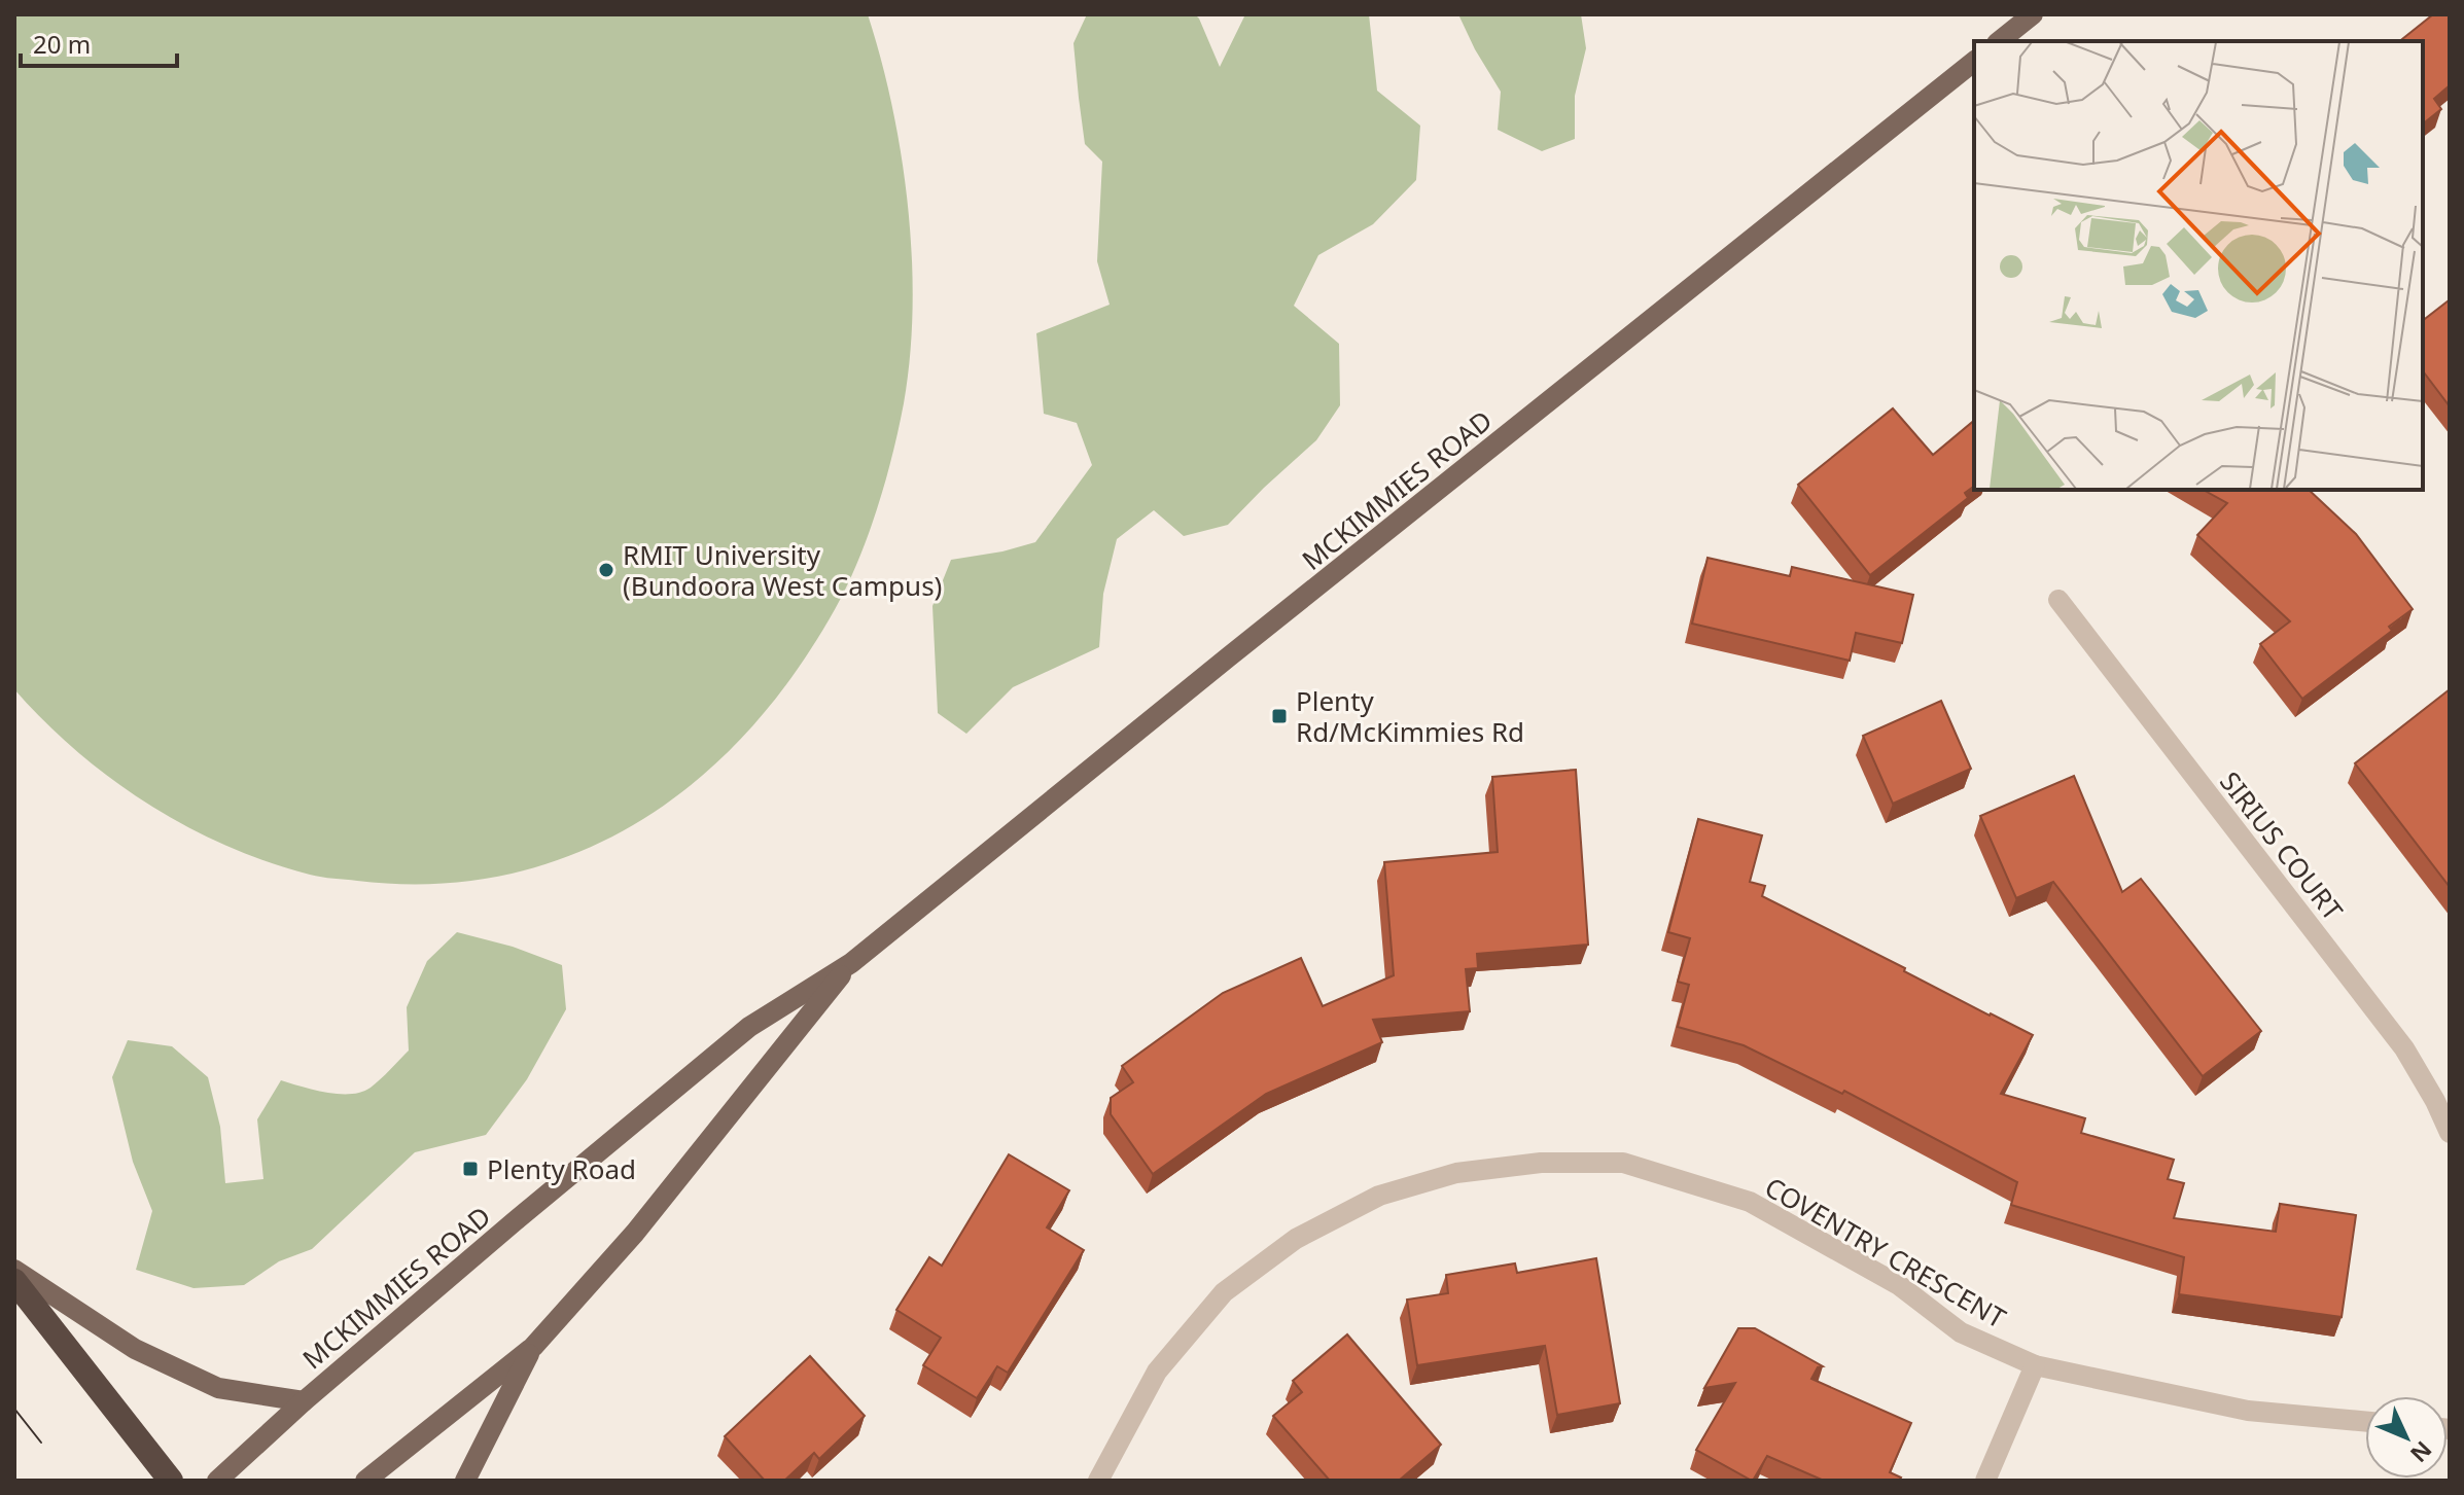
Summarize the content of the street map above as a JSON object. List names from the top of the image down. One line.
{"streets":{"main road":["MCKIMMIES ROAD"],"street":["SIRIUS COURT","COVENTRY CRESCENT"]},"places":{"other":["RMIT University (Bundoora West Campus)"],"transit":["Plenty Rd/McKimmies Rd","Plenty Road"]},"scale_bar":"20 m","north":"bottom right"}
